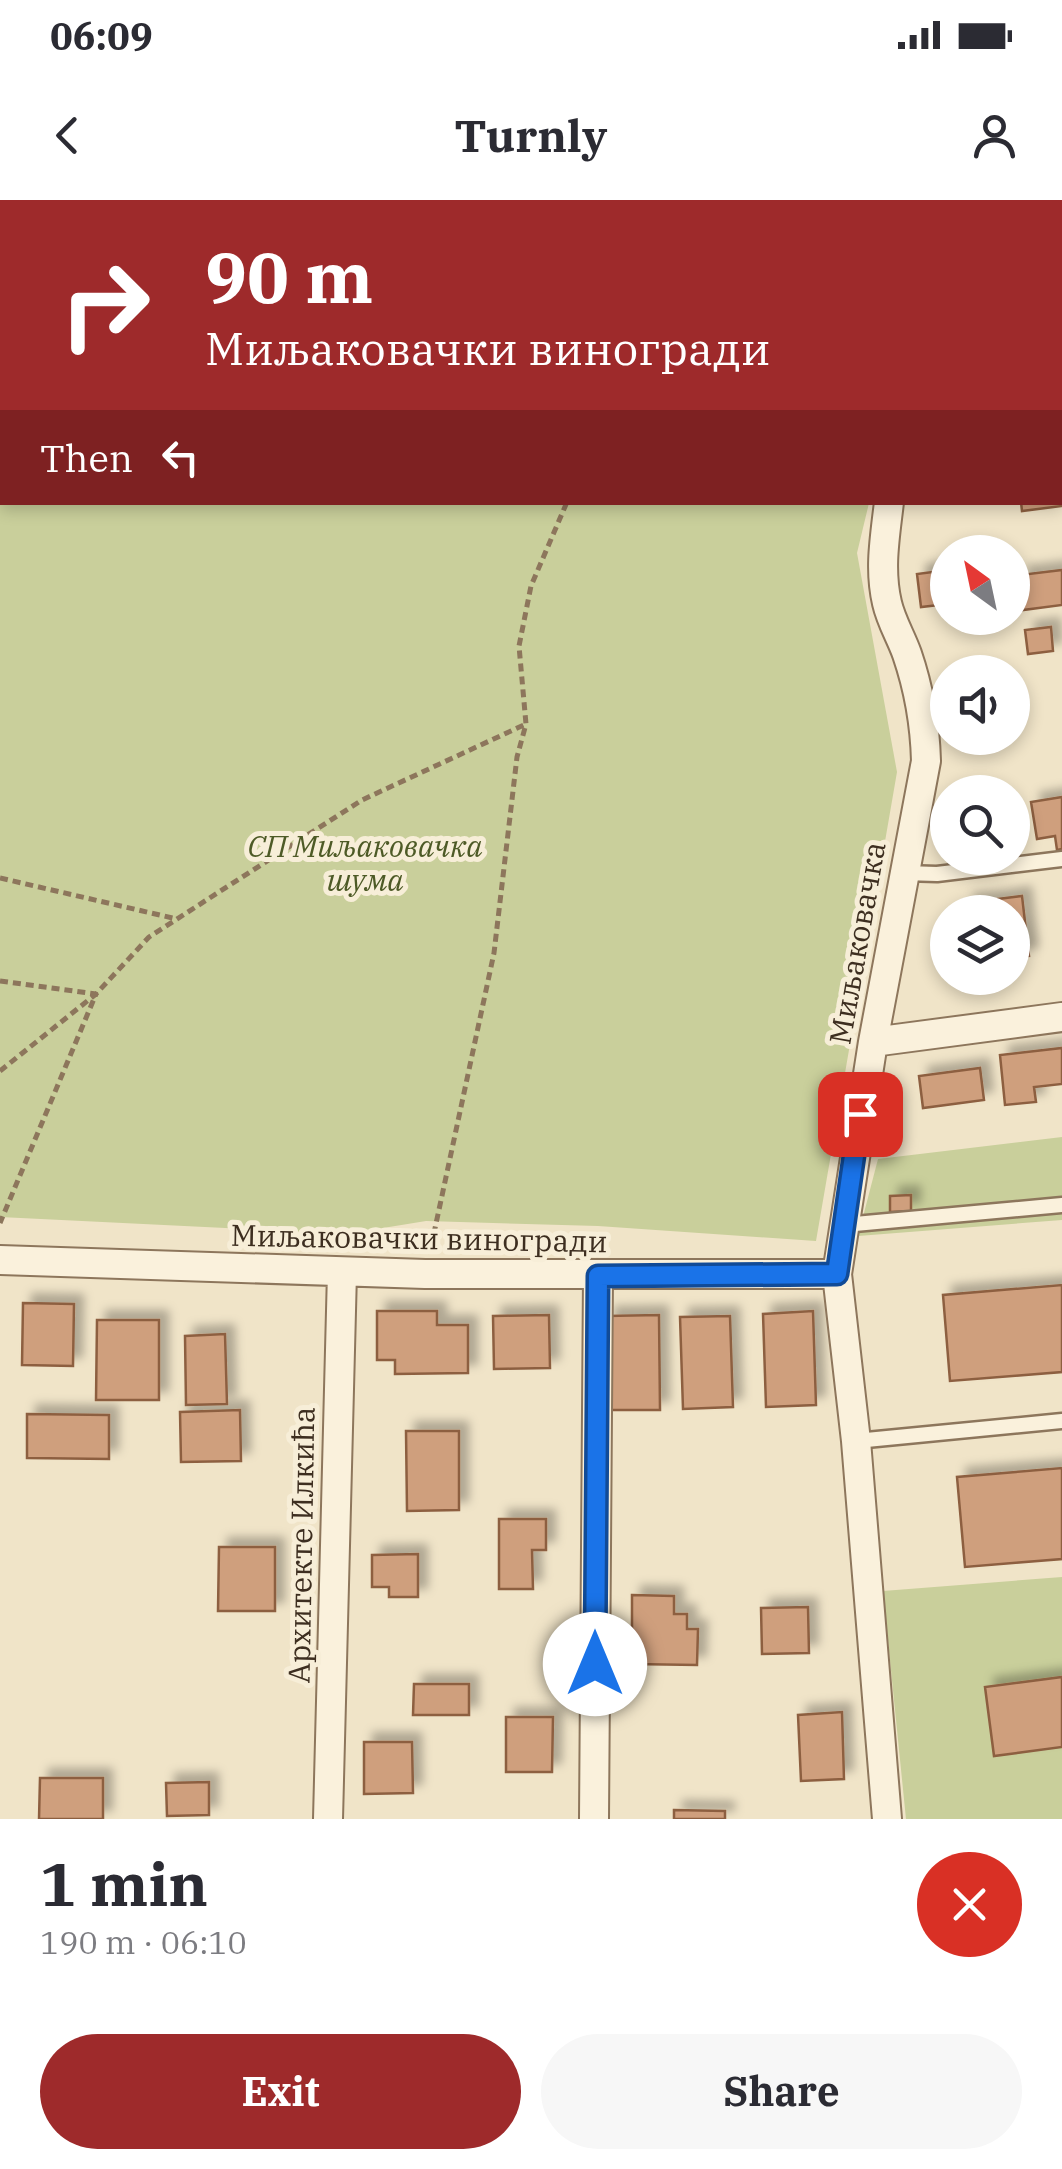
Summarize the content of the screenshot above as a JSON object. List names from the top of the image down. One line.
{"streets":{"street":["Миљаковачка","Миљаковачки виногради","Архитекте Илкића"]},"crossings":[["Миљаковачка","Миљаковачки виногради"],["Миљаковачки виногради","Архитекте Илкића"]],"parks":["СП Миљаковачка шума"],"north":"top left","page":{"status":"06:09","header":"Turnly","turn":["90 m","Миљаковачки виногради"],"then":"Then","heading":["1 min","190 m · 06:10"],"buttons":["Exit","Share"]}}
